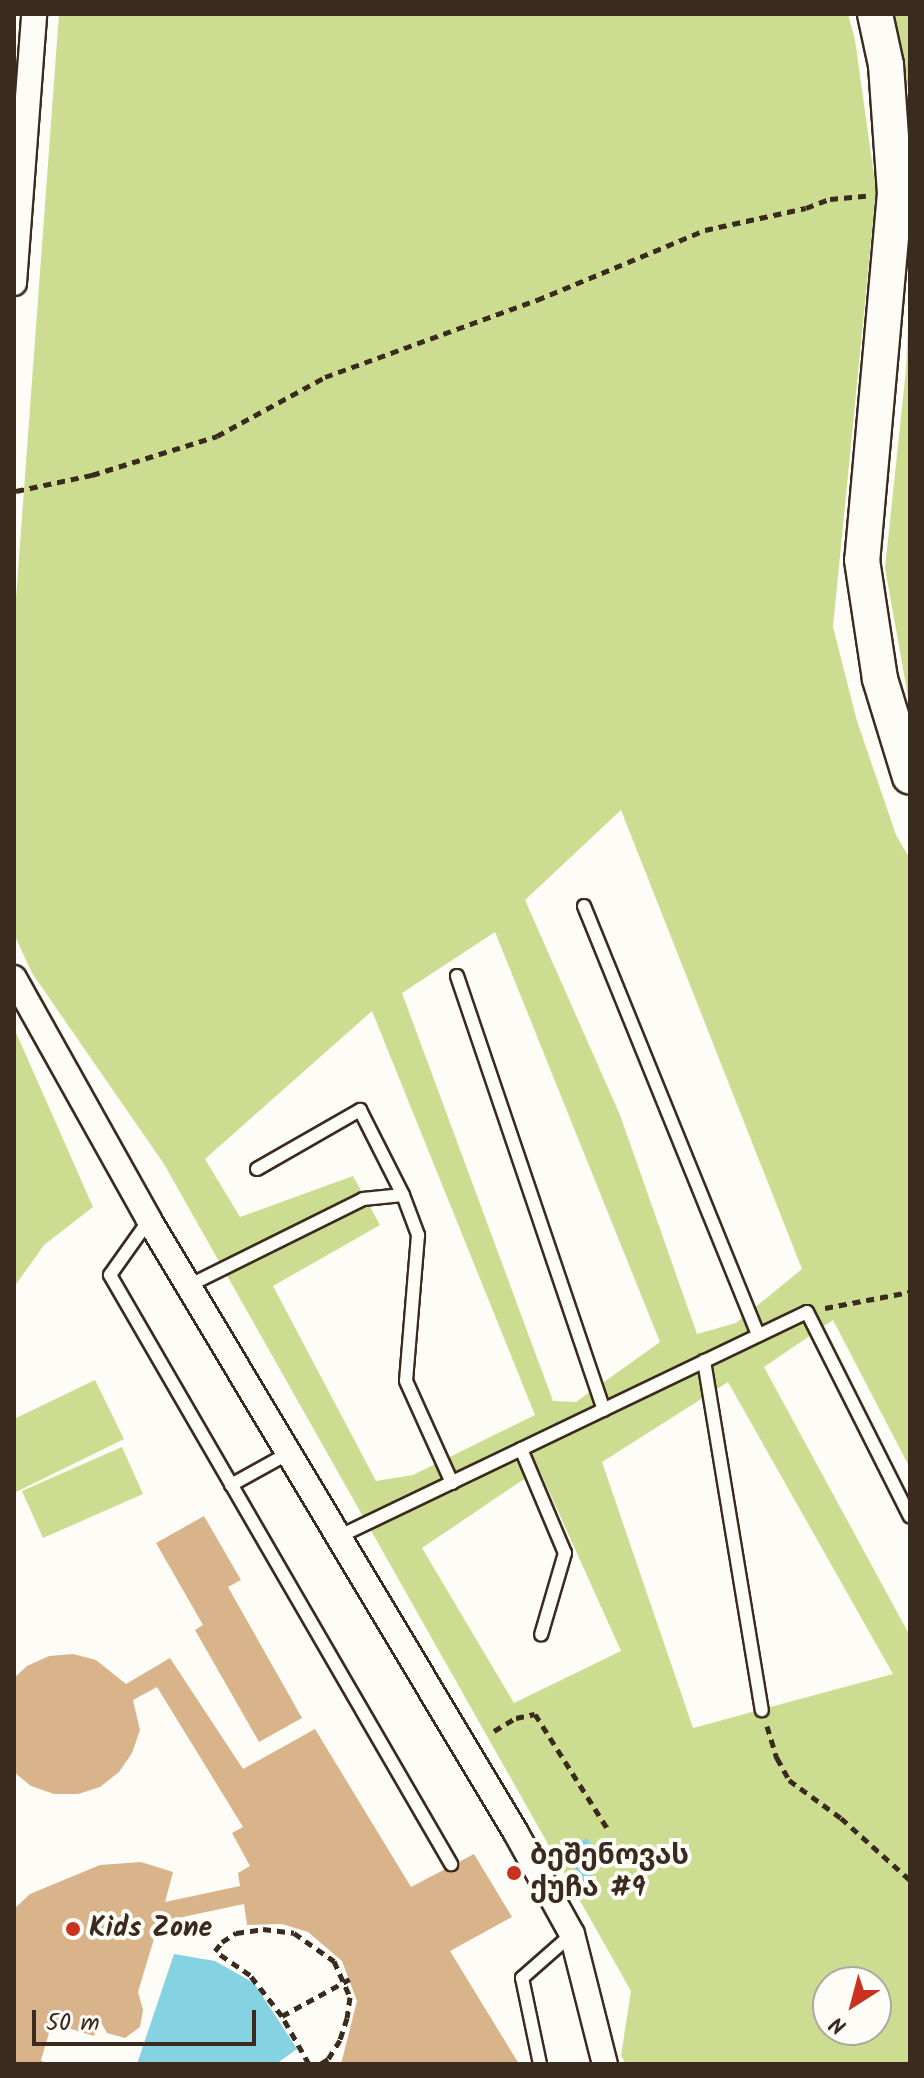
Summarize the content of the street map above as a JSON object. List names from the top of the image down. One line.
{"places":["ბეშენოვას ქუჩა #9","Kids Zone"],"scale_bar":"50 m","north":"bottom left"}
